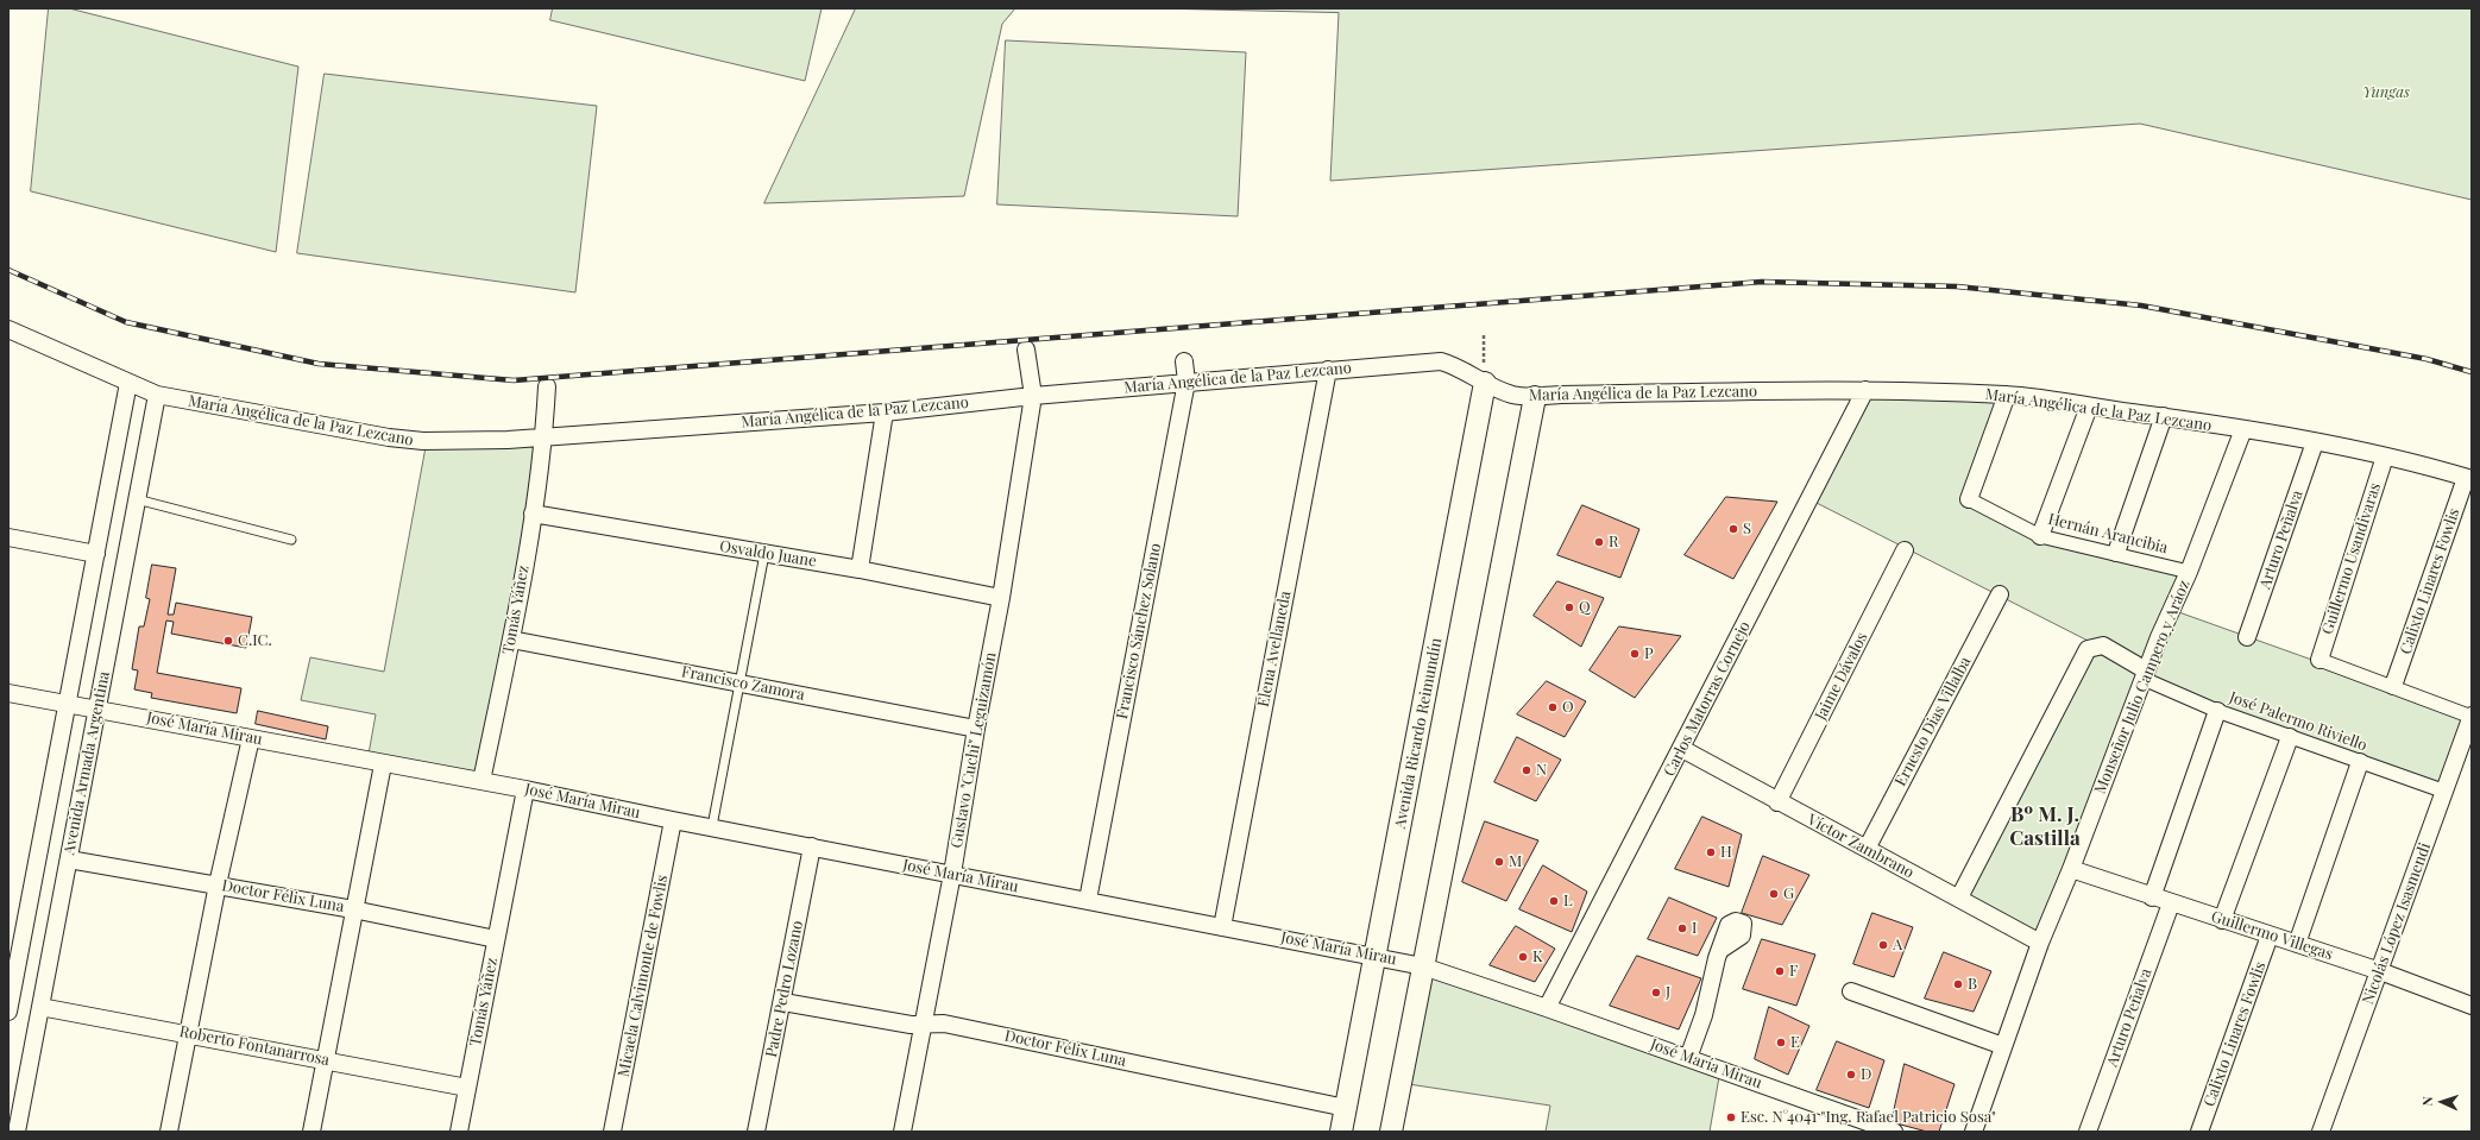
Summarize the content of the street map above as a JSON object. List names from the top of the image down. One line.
{"streets":{"street":["María Angélica de la Paz Lezcano","Hernán Arancibia","Arturo Peñalva","Osvaldo Juane","Guillermo Usandivaras","Calixto Linares Fowlis","Tomás Yáñez","Francisco Sánchez Solano","Elena Avellaneda","Jaime Dávalos","Francisco Zamora","Monseñor Julio Campero y Aráoz","Carlos Matorras Cornejo","Ernesto Dias Villalba","José Palermo Riviello","José María Mirau","Avenida Ricardo Reimundín","Gustavo \"Cuchi\" Leguizamón","Avenida Armada Argentina","Víctor Zambrano","Doctor Félix Luna","Nicolás López Isasmendi","Guillermo Villegas","Micaela Calvimonte de Fowlis","Padre Pedro Lozano","Roberto Fontanarrosa"]},"crossings":[["María Angélica de la Paz Lezcano","Arturo Peñalva"],["María Angélica de la Paz Lezcano","Guillermo Usandivaras"],["María Angélica de la Paz Lezcano","Calixto Linares Fowlis"],["María Angélica de la Paz Lezcano","Tomás Yáñez"],["María Angélica de la Paz Lezcano","Francisco Sánchez Solano"],["María Angélica de la Paz Lezcano","Elena Avellaneda"],["María Angélica de la Paz Lezcano","Monseñor Julio Campero y Aráoz"],["María Angélica de la Paz Lezcano","Carlos Matorras Cornejo"],["María Angélica de la Paz Lezcano","Avenida Ricardo Reimundín"],["María Angélica de la Paz Lezcano","Gustavo \"Cuchi\" Leguizamón"],["María Angélica de la Paz Lezcano","Avenida Armada Argentina"],["Hernán Arancibia","Monseñor Julio Campero y Aráoz"],["Arturo Peñalva","Guillermo Villegas"],["Osvaldo Juane","Tomás Yáñez"],["Osvaldo Juane","Gustavo \"Cuchi\" Leguizamón"],["Calixto Linares Fowlis","Guillermo Villegas"],["Tomás Yáñez","Francisco Zamora"],["Tomás Yáñez","José María Mirau"],["Tomás Yáñez","Doctor Félix Luna"],["Tomás Yáñez","Roberto Fontanarrosa"],["Francisco Sánchez Solano","José María Mirau"],["Elena Avellaneda","José María Mirau"],["Jaime Dávalos","Víctor Zambrano"],["Francisco Zamora","Gustavo \"Cuchi\" Leguizamón"],["Monseñor Julio Campero y Aráoz","José Palermo Riviello"],["Monseñor Julio Campero y Aráoz","Víctor Zambrano"],["Monseñor Julio Campero y Aráoz","Guillermo Villegas"],["Carlos Matorras Cornejo","José María Mirau"],["Carlos Matorras Cornejo","Víctor Zambrano"],["Ernesto Dias Villalba","Víctor Zambrano"],["José Palermo Riviello","Nicolás López Isasmendi"],["José María Mirau","Avenida Ricardo Reimundín"],["José María Mirau","Gustavo \"Cuchi\" Leguizamón"],["José María Mirau","Avenida Armada Argentina"],["José María Mirau","Micaela Calvimonte de Fowlis"],["José María Mirau","Padre Pedro Lozano"],["Avenida Ricardo Reimundín","Doctor Félix Luna"],["Gustavo \"Cuchi\" Leguizamón","Doctor Félix Luna"],["Avenida Armada Argentina","Doctor Félix Luna"],["Avenida Armada Argentina","Roberto Fontanarrosa"],["Doctor Félix Luna","Padre Pedro Lozano"],["Nicolás López Isasmendi","Guillermo Villegas"]],"districts":["Bº M. J. Castilla"],"parks":["Yungas"],"places":["S","R","Q","C.IC.","P","O","N","H","M","G","L","I","A","K","F","B","J","E","D","Esc. N°4041 \"Ing. Rafael Patricio Sosa\""],"north":"left"}
